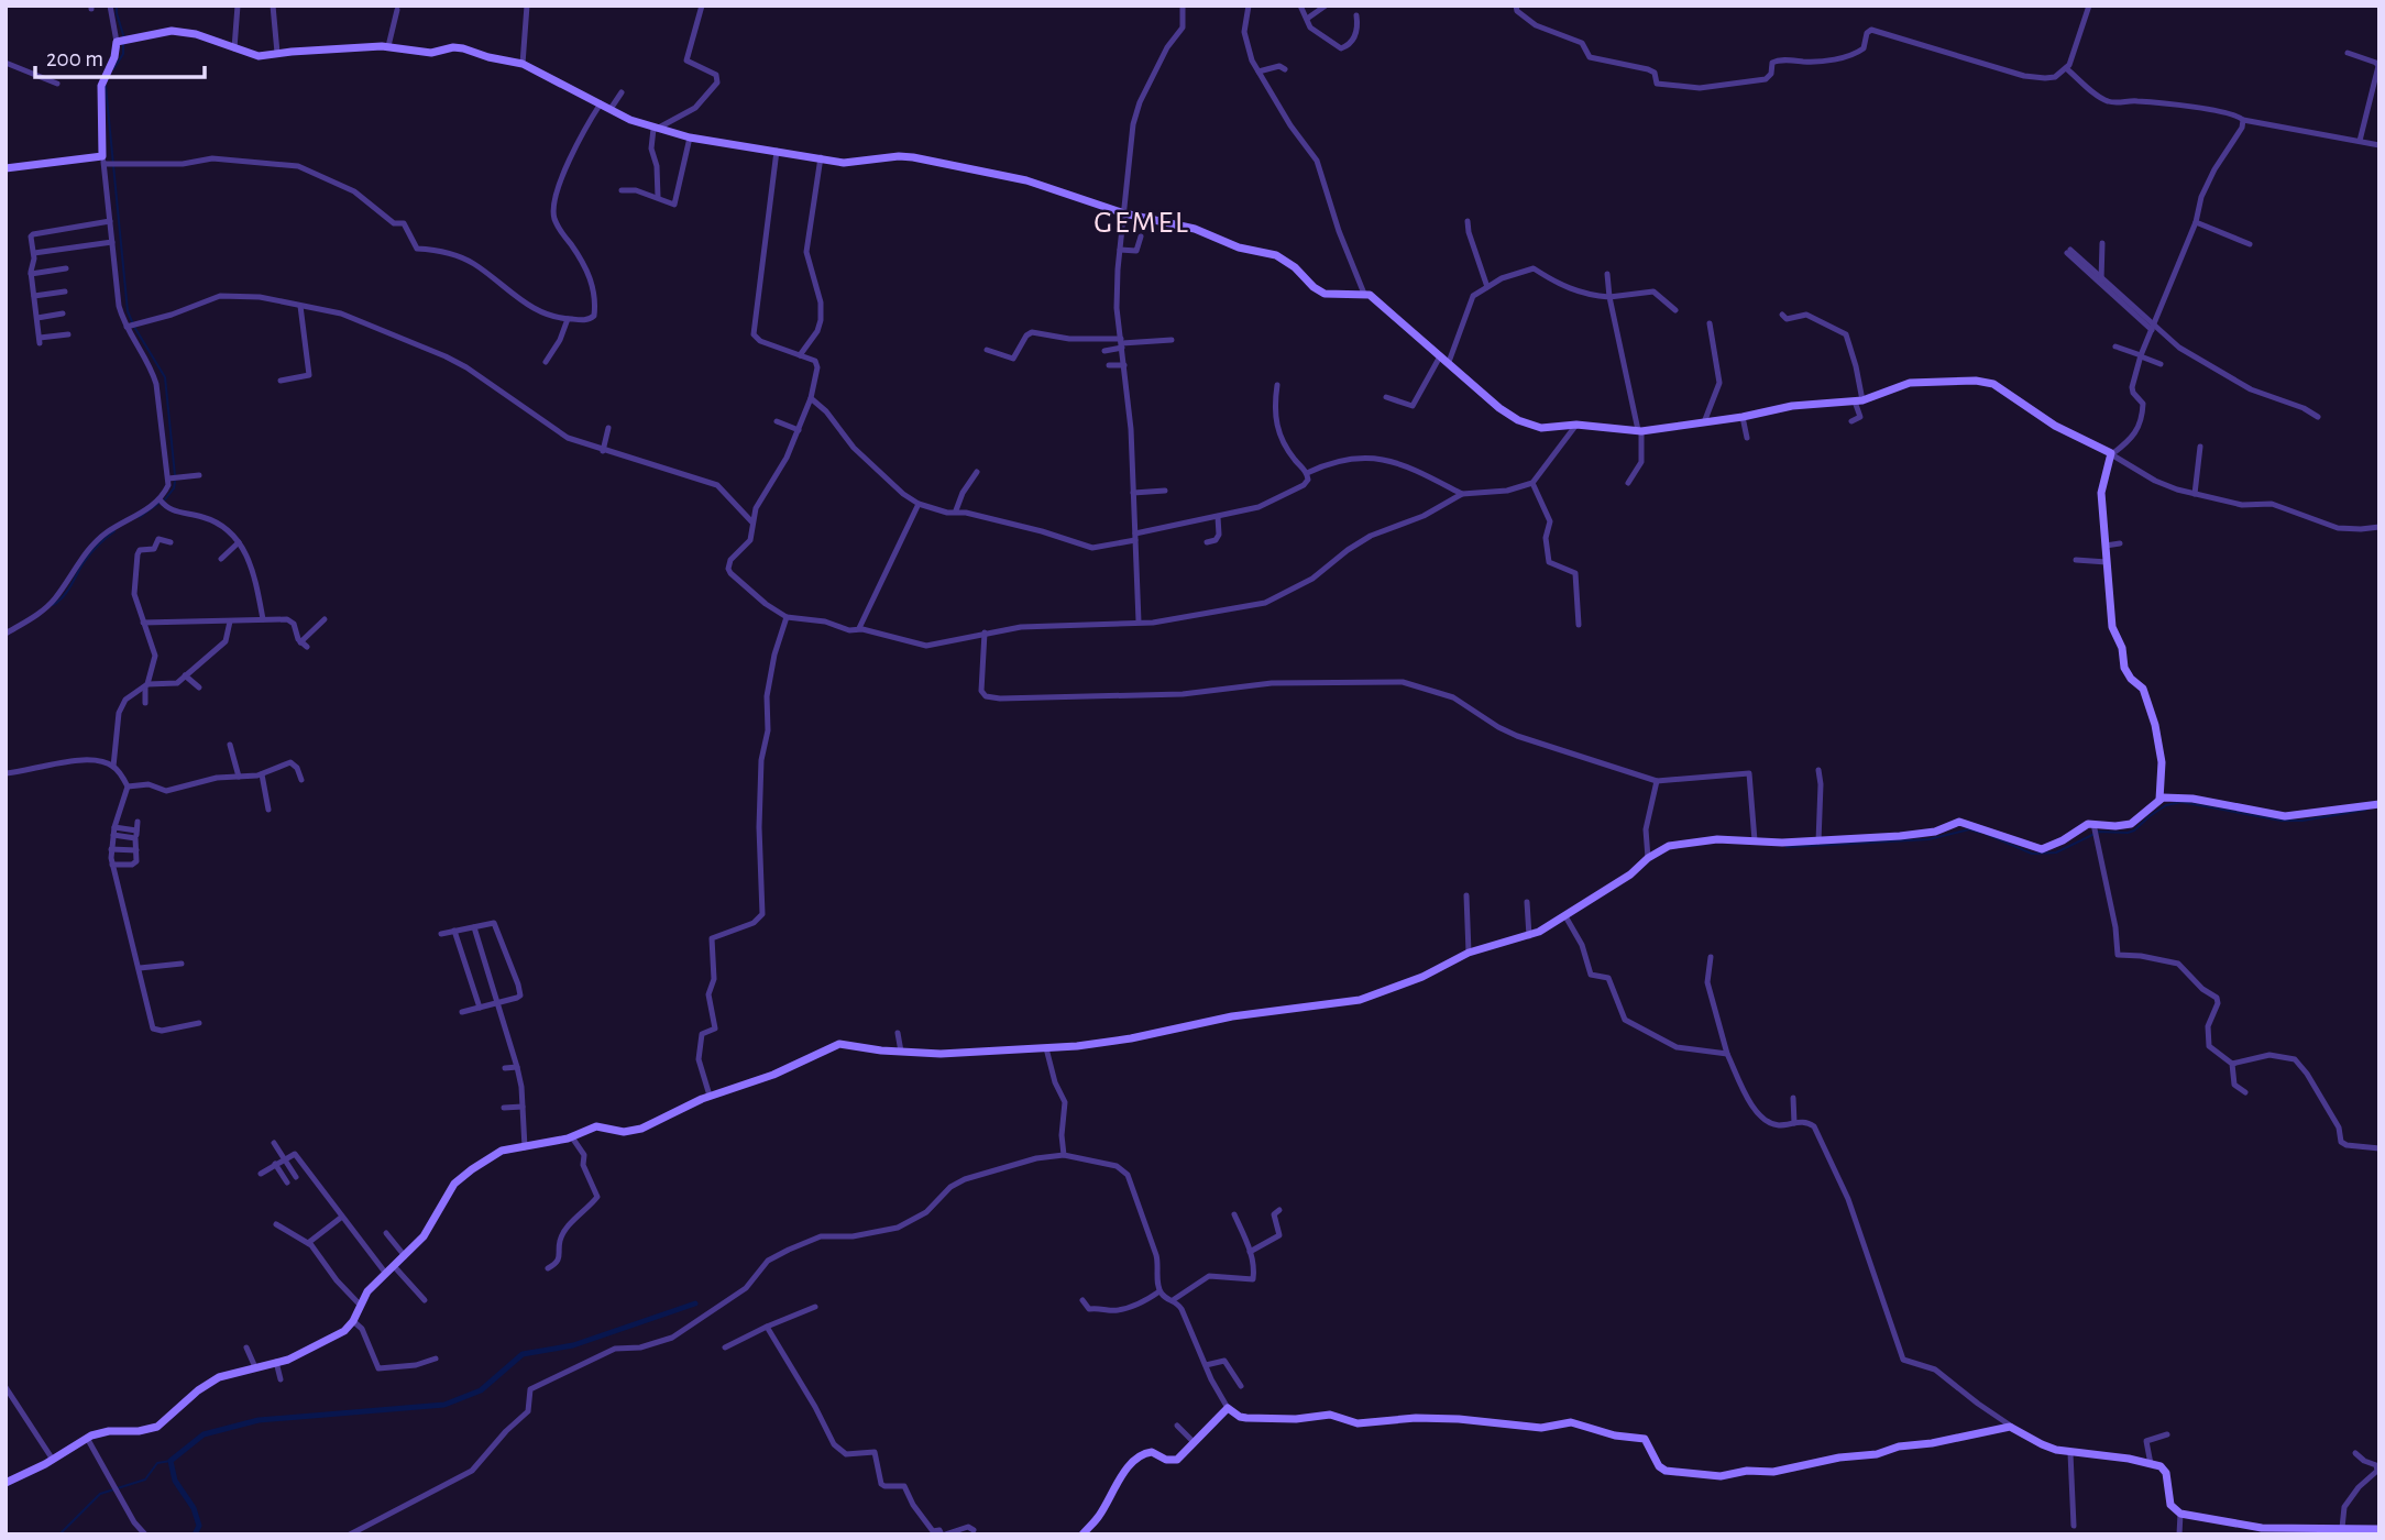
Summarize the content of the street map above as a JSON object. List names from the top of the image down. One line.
{"districts":["GEMEL"],"scale_bar":"200 m"}
